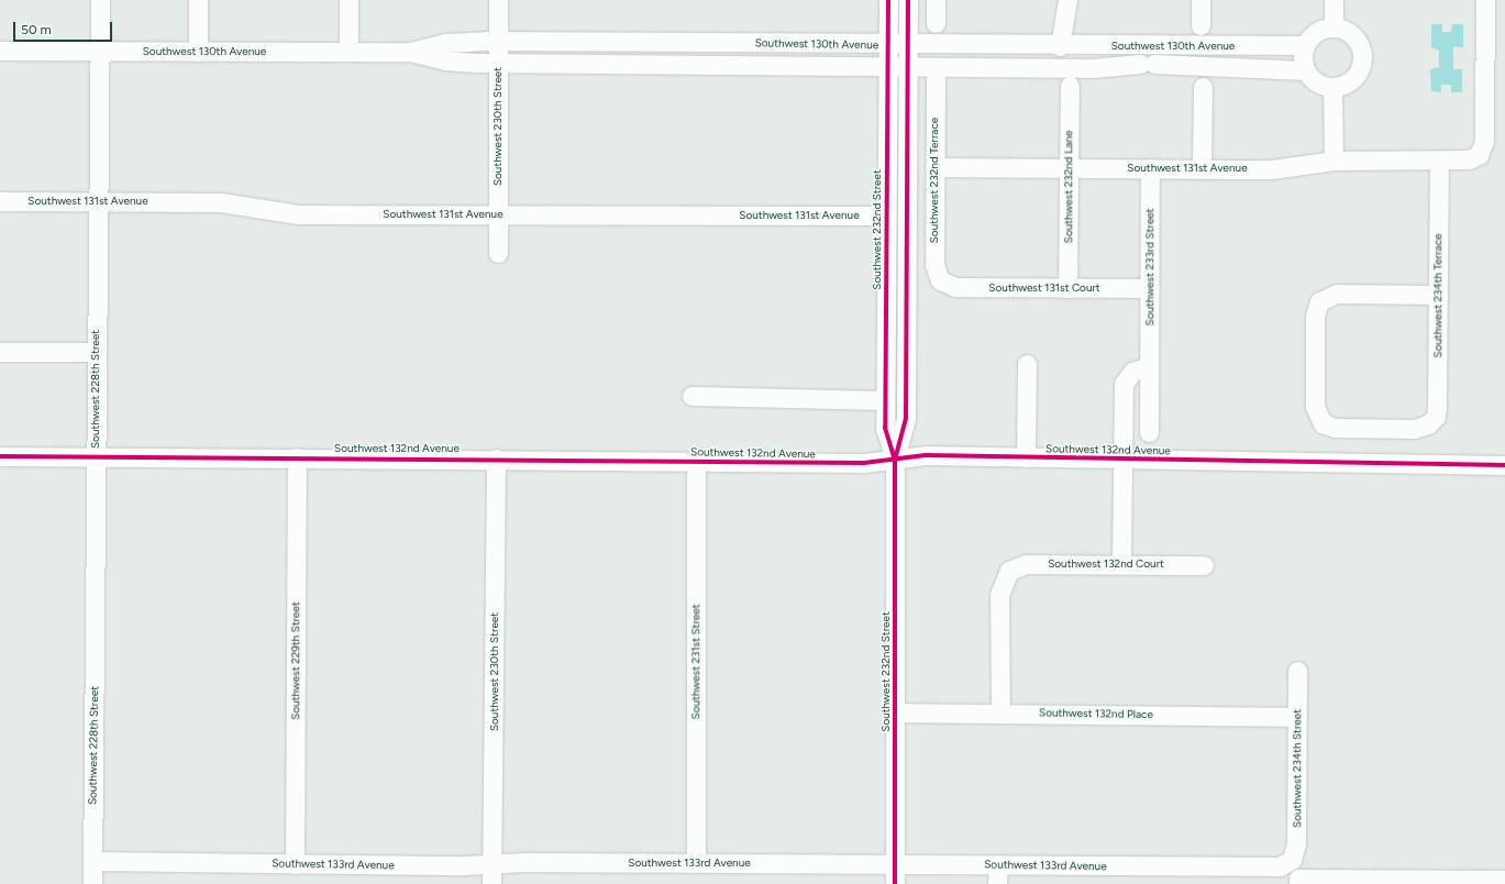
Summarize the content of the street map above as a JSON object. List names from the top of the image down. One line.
{"streets":{"street":["Southwest 130th Avenue","Southwest 230th Street","Southwest 131st Avenue","Southwest 232nd Terrace","Southwest 232nd Lane","Southwest 232nd Street","Southwest 233rd Street","Southwest 131st Court","Southwest 234th Terrace","Southwest 228th Street","Southwest 132nd Avenue","Southwest 132nd Court","Southwest 229th Street","Southwest 231st Street","Southwest 132nd Place","Southwest 234th Street","Southwest 133rd Avenue"]},"crossings":[["Southwest 130th Avenue","Southwest 230th Street"],["Southwest 130th Avenue","Southwest 232nd Street"],["Southwest 130th Avenue","Southwest 228th Street"],["Southwest 230th Street","Southwest 131st Avenue"],["Southwest 230th Street","Southwest 132nd Avenue"],["Southwest 230th Street","Southwest 133rd Avenue"],["Southwest 131st Avenue","Southwest 232nd Terrace"],["Southwest 131st Avenue","Southwest 232nd Lane"],["Southwest 131st Avenue","Southwest 232nd Street"],["Southwest 131st Avenue","Southwest 233rd Street"],["Southwest 131st Avenue","Southwest 234th Terrace"],["Southwest 131st Avenue","Southwest 228th Street"],["Southwest 232nd Terrace","Southwest 131st Court"],["Southwest 232nd Lane","Southwest 131st Court"],["Southwest 232nd Street","Southwest 132nd Avenue"],["Southwest 232nd Street","Southwest 132nd Place"],["Southwest 232nd Street","Southwest 133rd Avenue"],["Southwest 233rd Street","Southwest 131st Court"],["Southwest 228th Street","Southwest 132nd Avenue"],["Southwest 228th Street","Southwest 133rd Avenue"],["Southwest 132nd Avenue","Southwest 229th Street"],["Southwest 132nd Avenue","Southwest 231st Street"],["Southwest 132nd Court","Southwest 132nd Place"],["Southwest 229th Street","Southwest 133rd Avenue"],["Southwest 231st Street","Southwest 133rd Avenue"],["Southwest 132nd Place","Southwest 234th Street"],["Southwest 234th Street","Southwest 133rd Avenue"]],"scale_bar":"50 m"}
